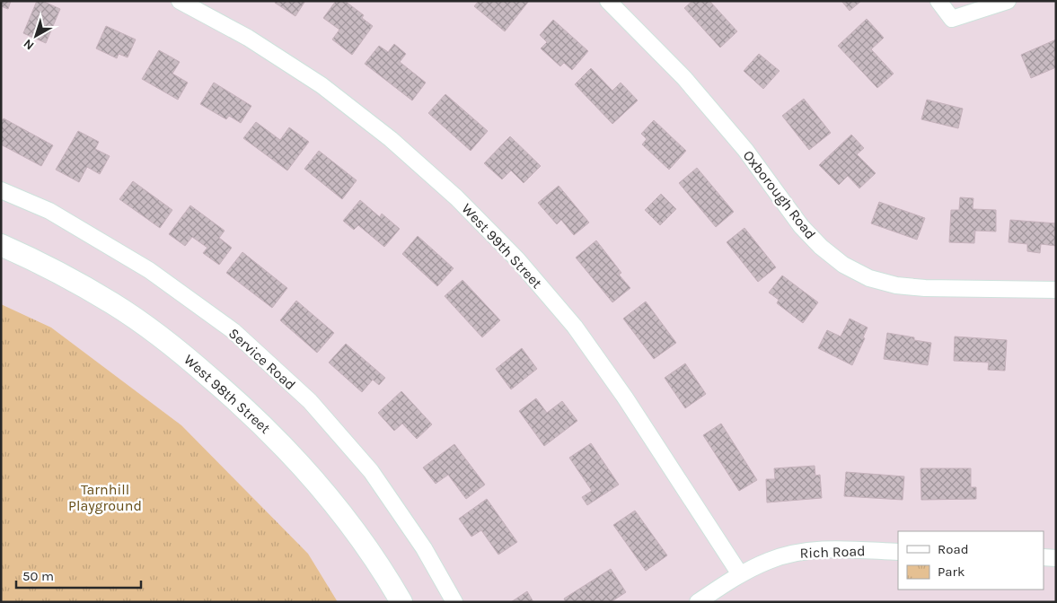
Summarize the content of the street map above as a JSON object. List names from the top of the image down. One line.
{"streets":{"street":["Oxborough Road","West 99th Street","Service Road","West 98th Street","Rich Road"]},"crossings":[["West 99th Street","Rich Road"]],"parks":["Tarnhill Playground"],"legend":["Road","Park"],"scale_bar":"50 m","north":"bottom left"}
